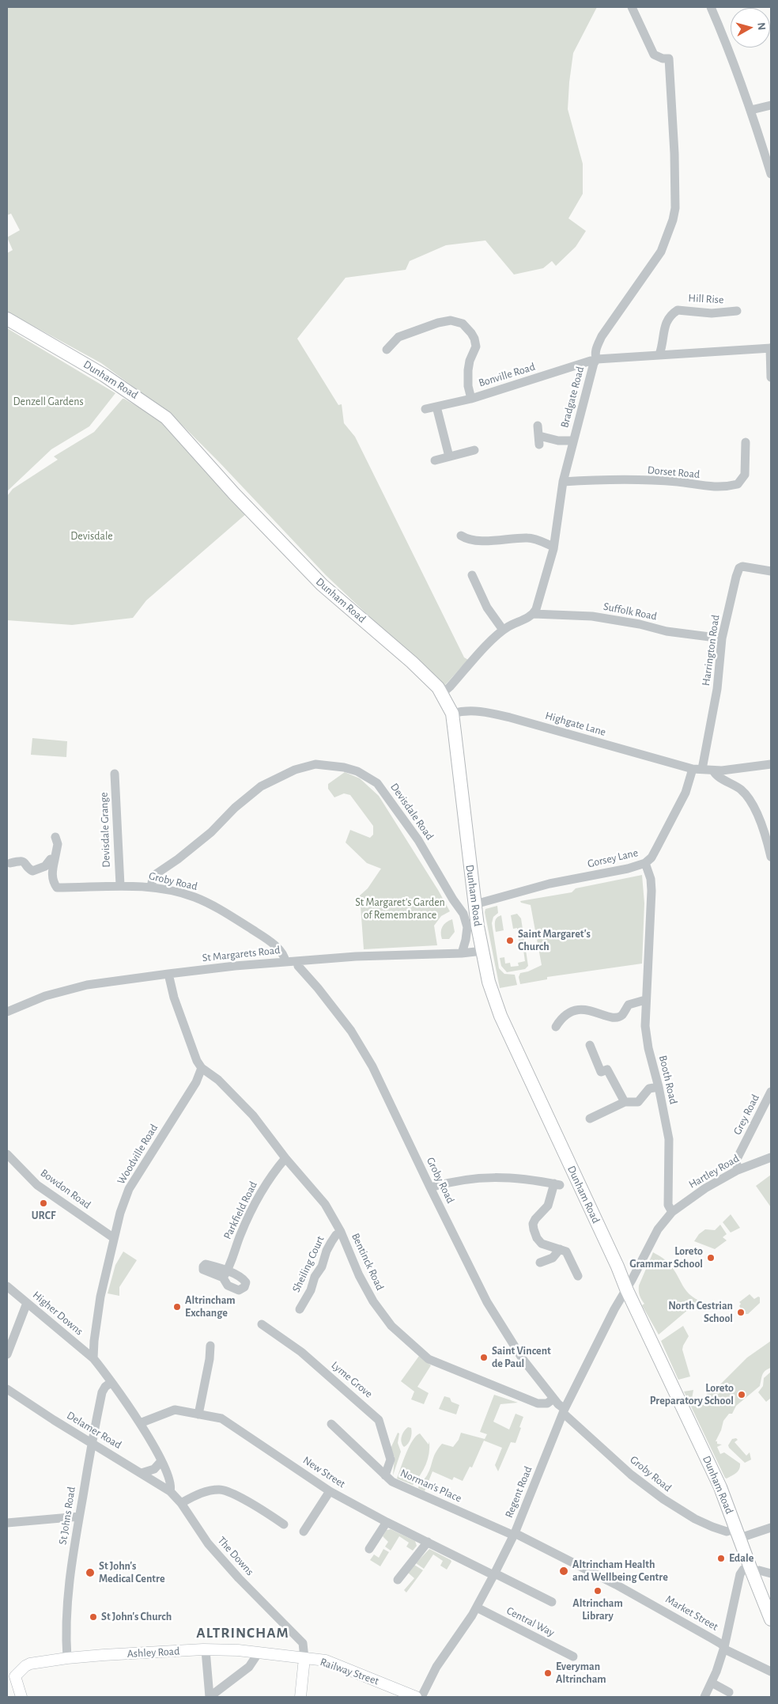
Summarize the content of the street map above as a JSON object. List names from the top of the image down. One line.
{"streets":{"highway":["Dunham Road"],"main road":["Ashley Road","Railway Street"],"street":["Hill Rise","Bonville Road","Bradgate Road","Dorset Road","Suffolk Road","Harrington Road","Highgate Lane","Devisdale Road","Devisdale Grange","Gorsey Lane","Groby Road","St Margarets Road","Booth Road","Grey Road","Woodville Road","Hartley Road","Bowdon Road","Parkfield Road","Bentinck Road","Sheiling Court","Higher Downs","Lyme Grove","Delamer Road","New Street","Norman's Place","Regent Road","St Johns Road","The Downs","Market Street","Central Way"]},"crossings":[["Hill Rise","Bonville Road"],["Bonville Road","Bradgate Road"],["Dunham Road","Highgate Lane"],["Dunham Road","Gorsey Lane"],["Dunham Road","Groby Road"],["Dunham Road","St Margarets Road"],["Dunham Road","Regent Road"],["Bradgate Road","Dorset Road"],["Bradgate Road","Suffolk Road"],["Suffolk Road","Harrington Road"],["Highgate Lane","Gorsey Lane"],["Devisdale Road","Groby Road"],["Devisdale Road","St Margarets Road"],["Devisdale Grange","Groby Road"],["Gorsey Lane","Booth Road"],["Groby Road","St Margarets Road"],["Groby Road","Bentinck Road"],["Groby Road","Regent Road"],["Booth Road","Hartley Road"],["Grey Road","Hartley Road"],["Woodville Road","Bowdon Road"],["Woodville Road","Bentinck Road"],["Woodville Road","Higher Downs"],["Parkfield Road","Bentinck Road"],["Bentinck Road","Sheiling Court"],["Lyme Grove","Norman's Place"],["Delamer Road","St Johns Road"],["Delamer Road","The Downs"],["New Street","Regent Road"],["Norman's Place","Regent Road"],["Norman's Place","Market Street"],["Regent Road","Market Street"],["Regent Road","Central Way"],["St Johns Road","Ashley Road"],["The Downs","Ashley Road"],["The Downs","Railway Street"],["Ashley Road","Railway Street"]],"districts":["ALTRINCHAM"],"parks":["Denzell Gardens","Devisdale","St Margaret's Garden of Remembrance"],"places":["Saint Margaret's Church","URCF","Loreto Grammar School","Altrincham Exchange","North Cestrian School","Saint Vincent de Paul","Loreto Preparatory School","Edale","Altrincham Health and Wellbeing Centre","St John's Medical Centre","Altrincham Library","St John's Church","Everyman Altrincham"],"north":"right"}
